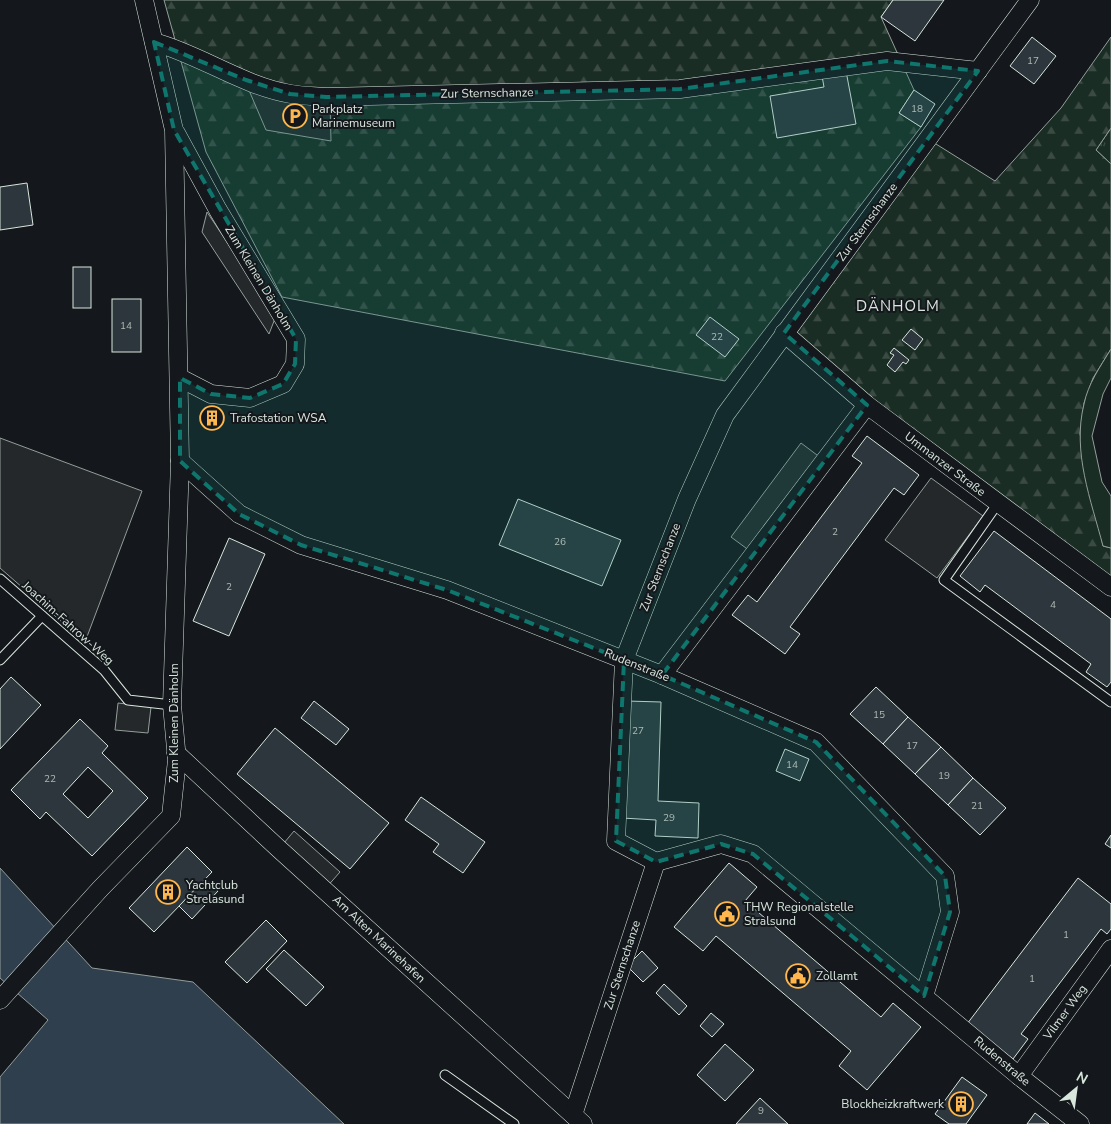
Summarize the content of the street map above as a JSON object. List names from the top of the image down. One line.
{"streets":{"street":["Zur Sternschanze","Zum Kleinen Dänholm","Ummanzer Straße","Rudenstraße","Am Alten Marinehafen","Vilmer Weg"],"lane":["Joachim-Fahrow-Weg"]},"crossings":[["Zur Sternschanze","Zum Kleinen Dänholm"],["Zur Sternschanze","Ummanzer Straße"],["Zur Sternschanze","Rudenstraße"],["Zur Sternschanze","Am Alten Marinehafen"],["Zum Kleinen Dänholm","Joachim-Fahrow-Weg"],["Zum Kleinen Dänholm","Rudenstraße"],["Zum Kleinen Dänholm","Am Alten Marinehafen"],["Rudenstraße","Vilmer Weg"]],"districts":["DÄNHOLM"],"places":{"parking":["Parkplatz Marinemuseum"],"building":["Trafostation WSA","Yachtclub Strelasund","Blockheizkraftwerk"],"public building":["THW Regionalstelle Stralsund","Zollamt"]},"house_numbers":["17","18","14","22","2","26","2","4","15","27","17","14","19","22","21","29","1","1","9"],"north":"top right"}
